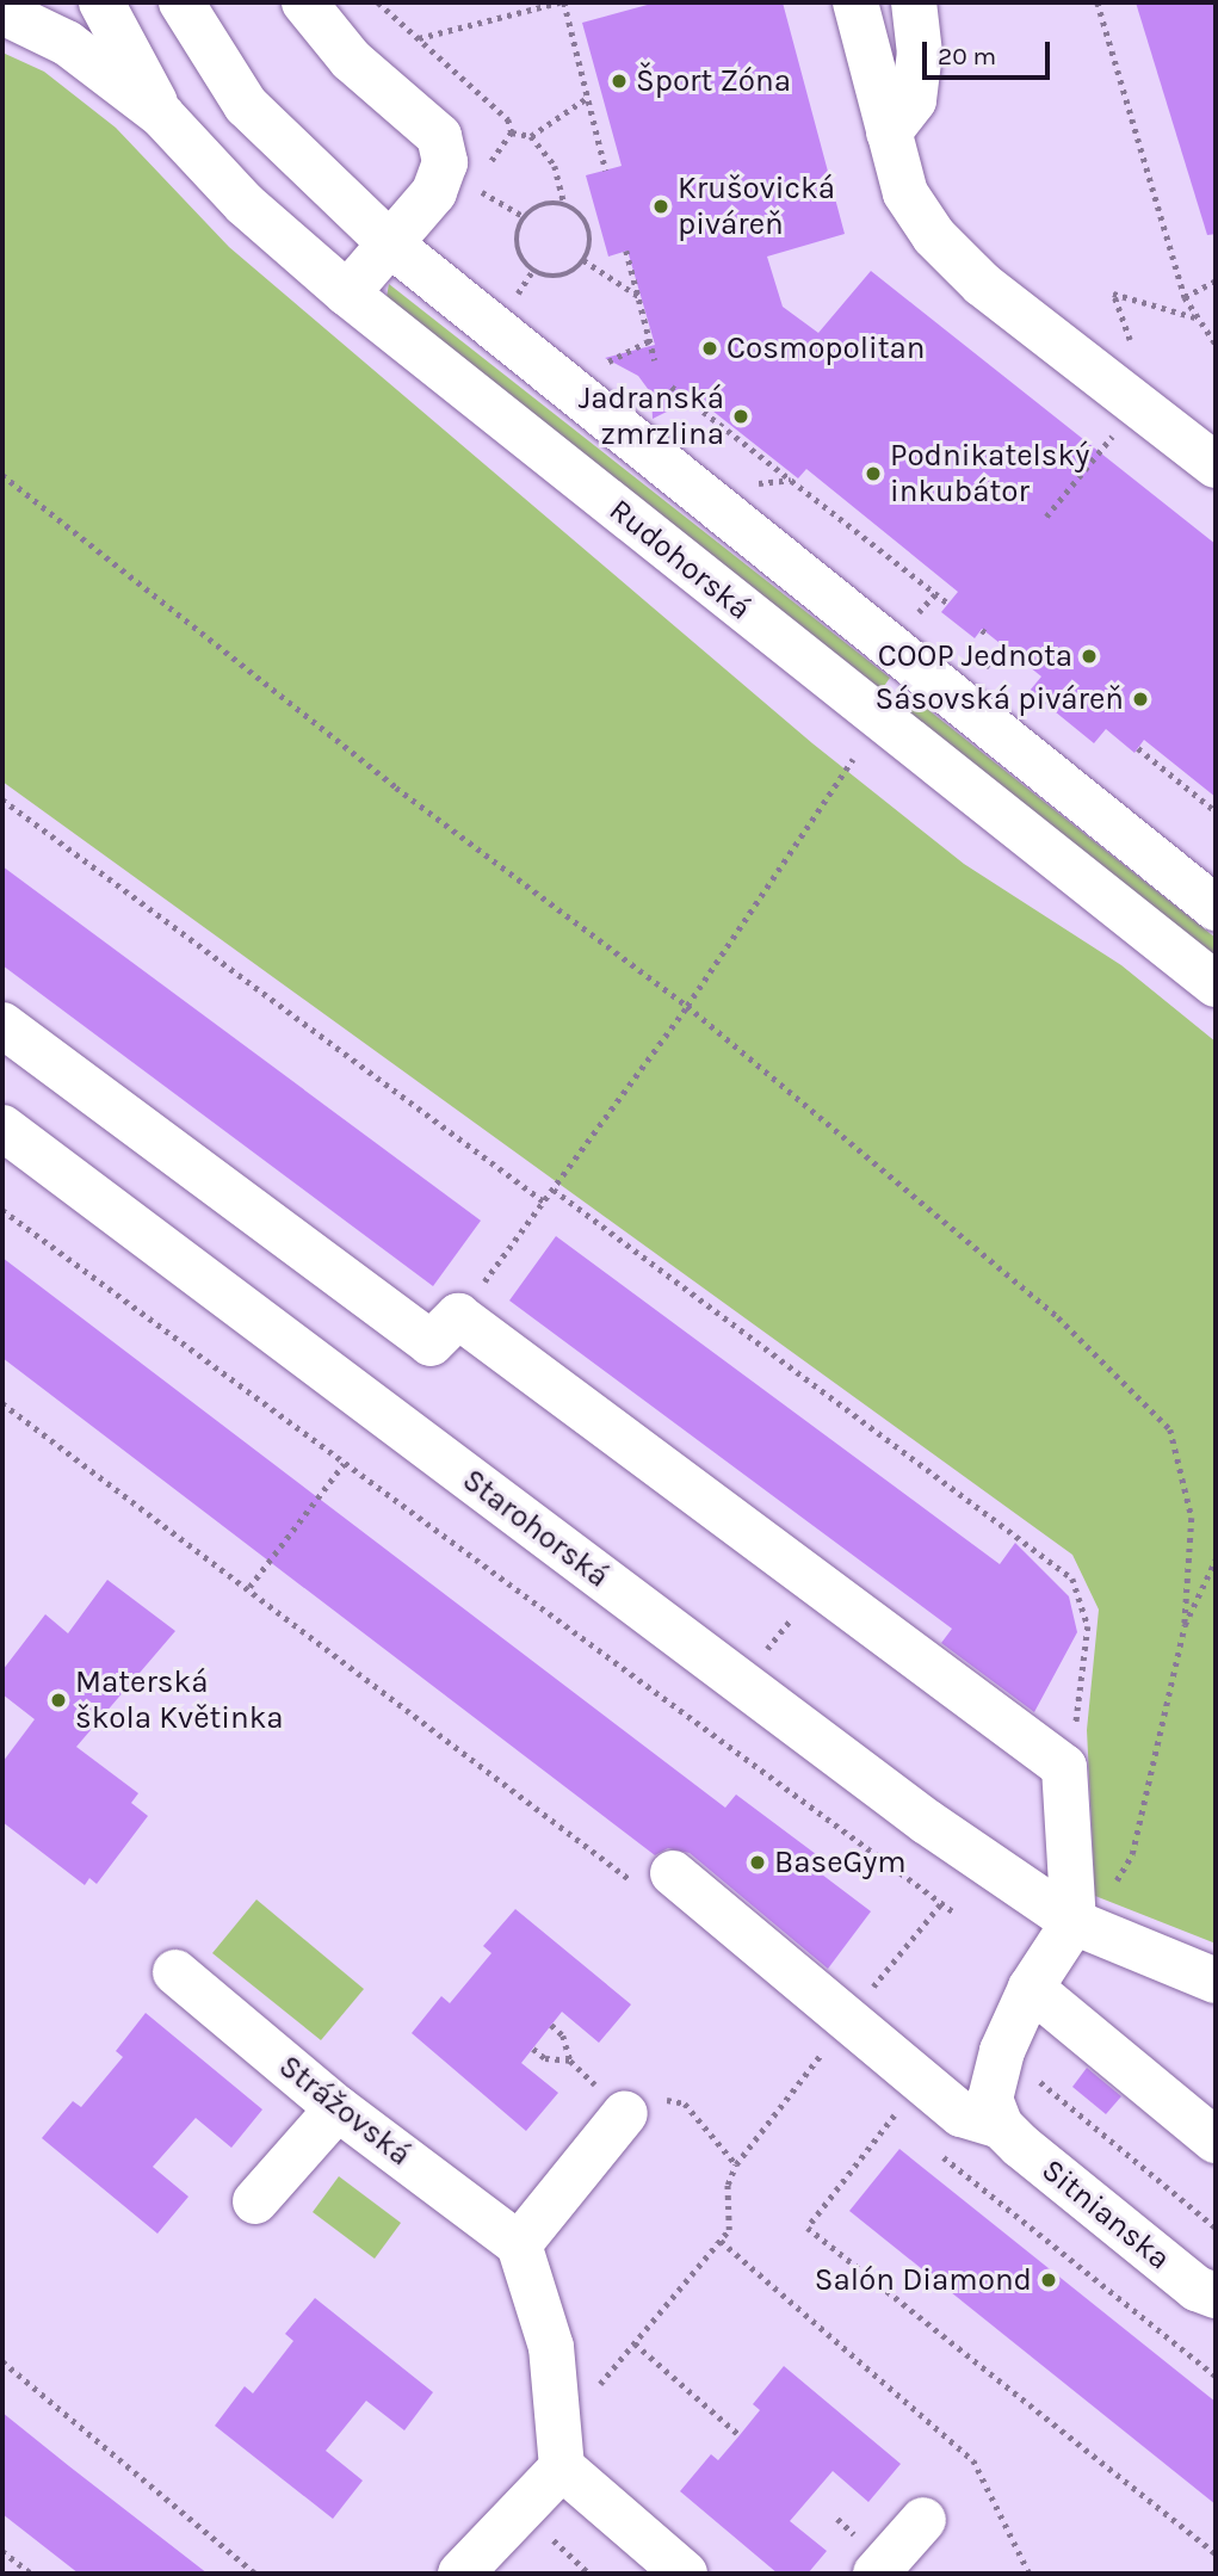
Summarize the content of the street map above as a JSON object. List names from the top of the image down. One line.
{"streets":{"street":["Rudohorská","Starohorská","Strážovská","Sitnianska"]},"places":["Šport Zóna","Krušovická piváreň","Cosmopolitan","Jadranská zmrzlina","Podnikatelský inkubátor","COOP Jednota","Sásovská piváreň","Materská škola Květinka","BaseGym","Salón Diamond"],"scale_bar":"20 m"}
